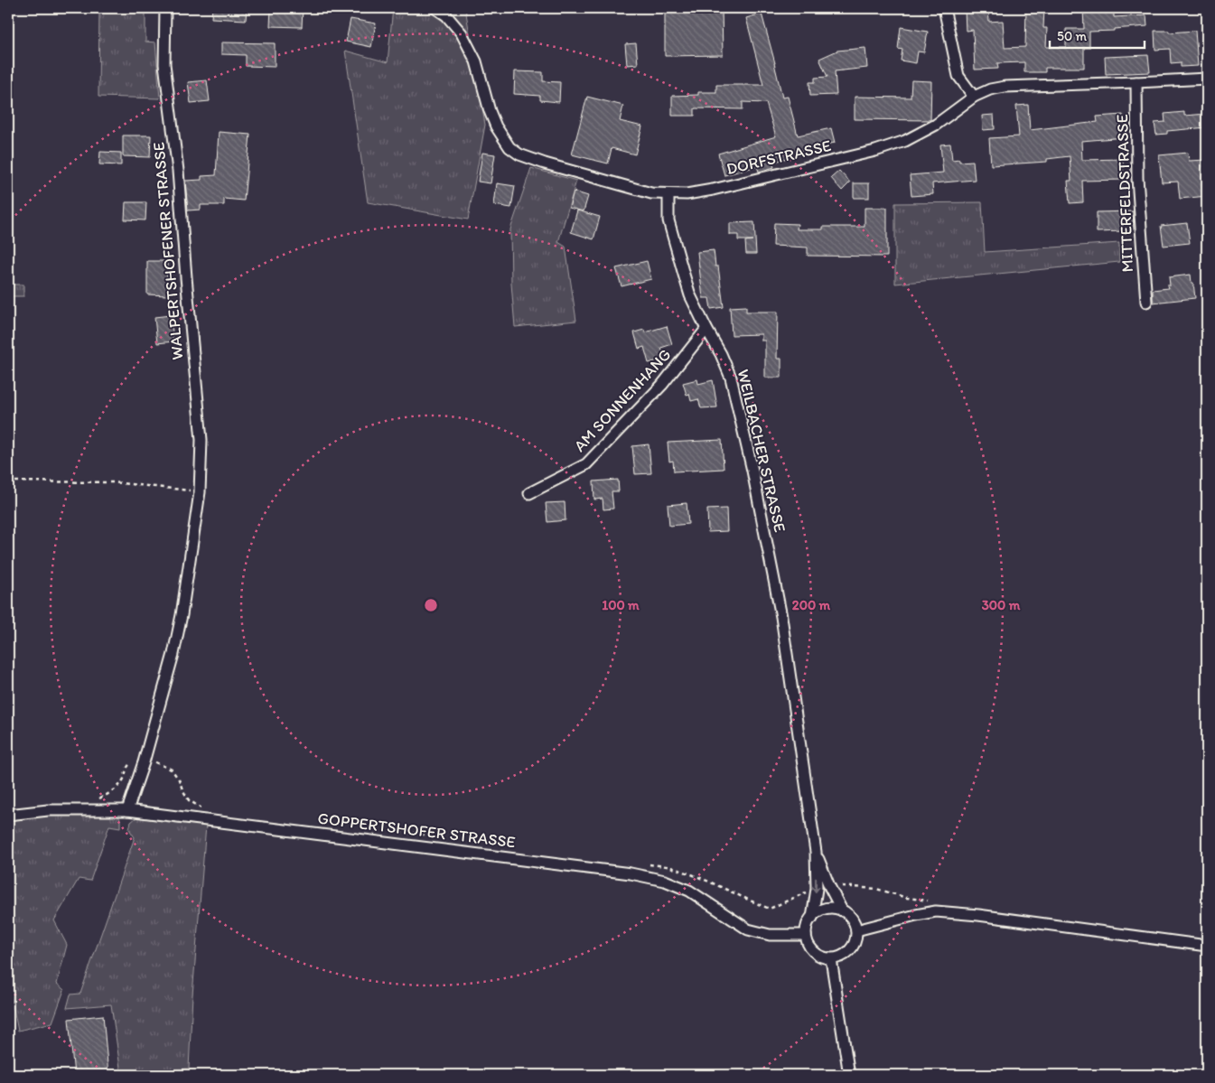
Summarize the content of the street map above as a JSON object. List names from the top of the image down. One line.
{"streets":{"street":["DORFSTRASSE","MITTERFELDSTRASSE","WALPERTSHOFENER STRASSE","AM SONNENHANG","WEILBACHER STRASSE","GOPPERTSHOFER STRASSE"]},"crossings":[["DORFSTRASSE","MITTERFELDSTRASSE"],["DORFSTRASSE","WEILBACHER STRASSE"],["WALPERTSHOFENER STRASSE","GOPPERTSHOFER STRASSE"],["AM SONNENHANG","WEILBACHER STRASSE"]],"scale_bar":"50 m","rings":["100 m","200 m","300 m"]}
